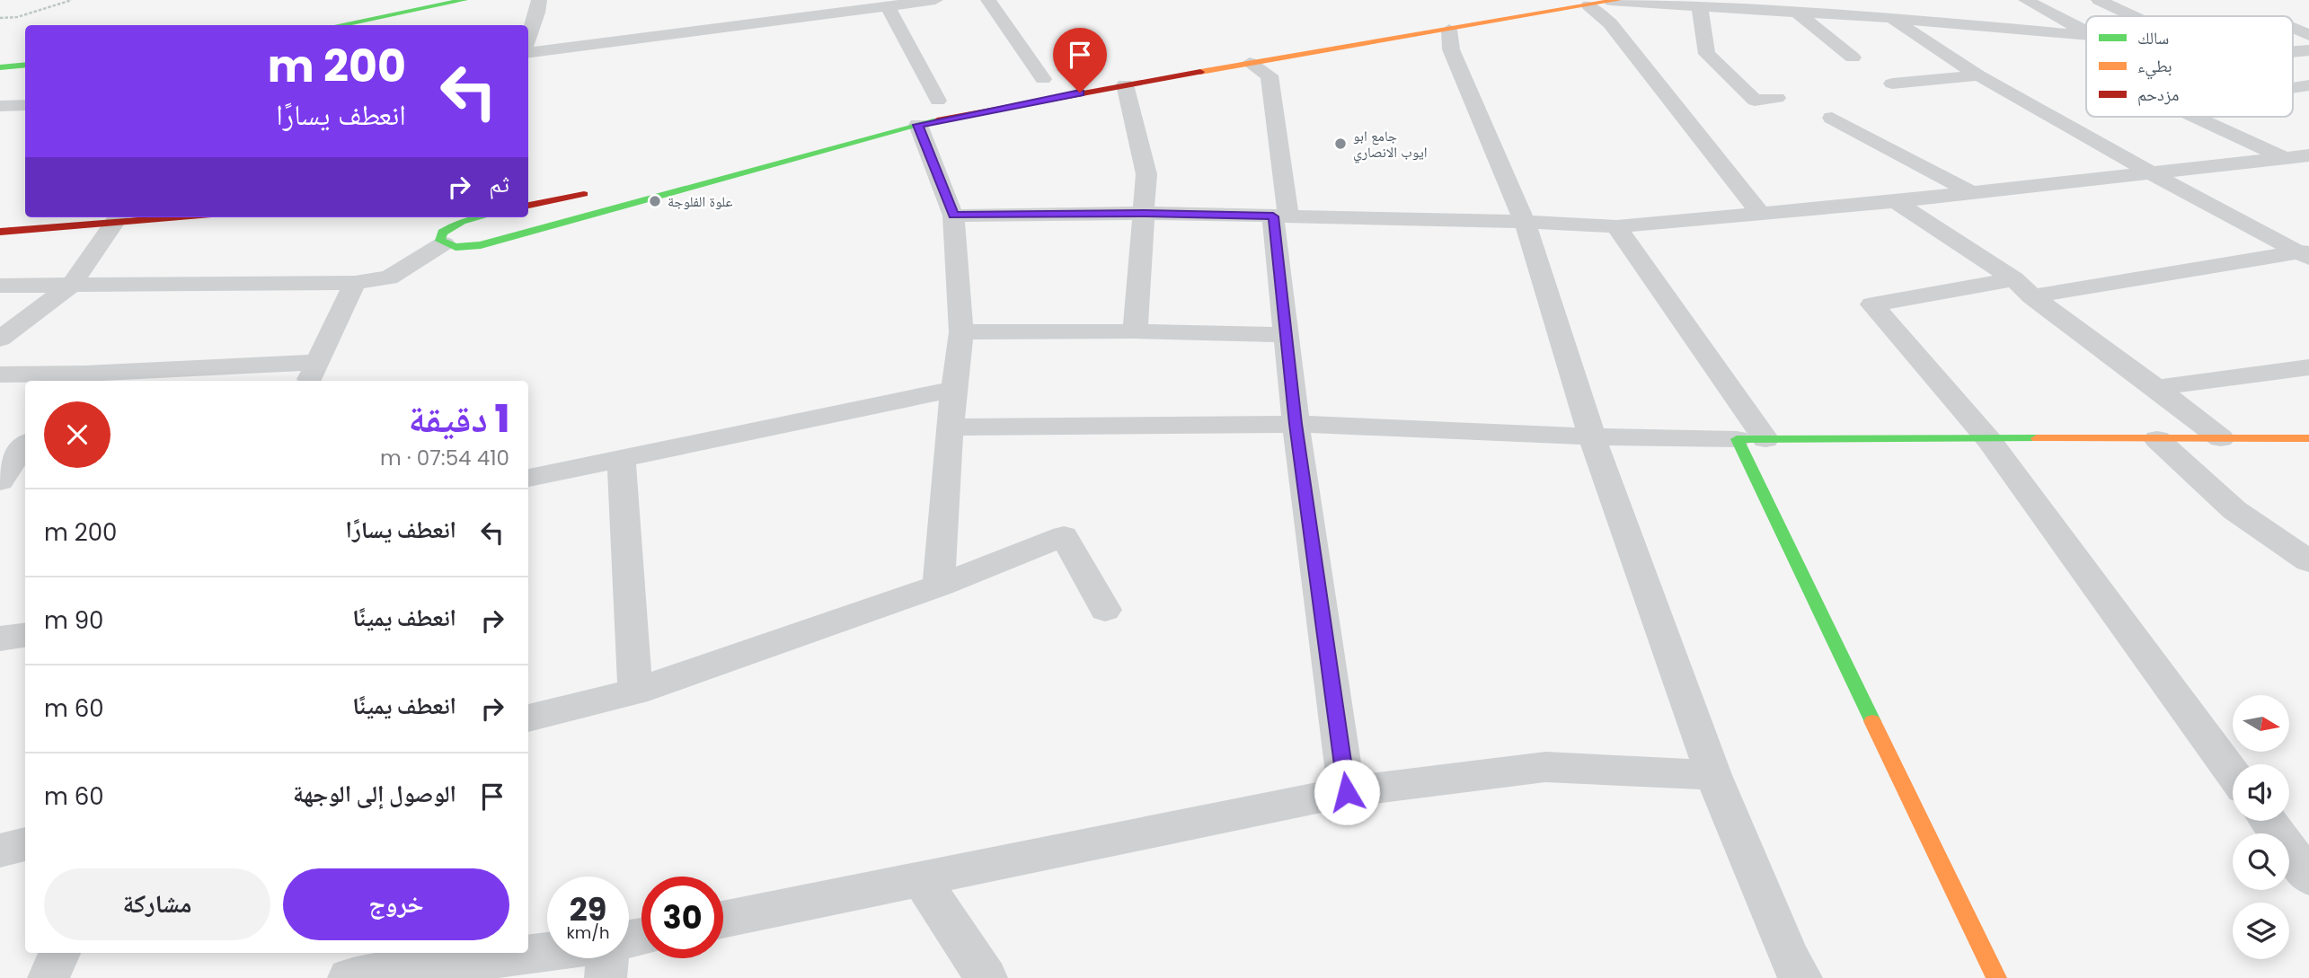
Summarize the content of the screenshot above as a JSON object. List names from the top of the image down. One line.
{"places":["جامع ابو ايوب الانصاري","علوة الفلوجة"],"legend":["سالك","بطيء","مزدحم"],"north":"right","page":{"turn":["200 m","انعطف يسارًا"],"then":"ثم","heading":["1 دقيقة","410 m · 07:54"],"list":[{"name":"انعطف يسارًا","value":"200 m"},{"name":"انعطف يمينًا","value":"90 m"},{"name":"انعطف يمينًا","value":"60 m"},{"name":"الوصول إلى الوجهة","value":"60 m"}],"buttons":["خروج","مشاركة"],"speed":"29 km/h","limit":"30"}}
